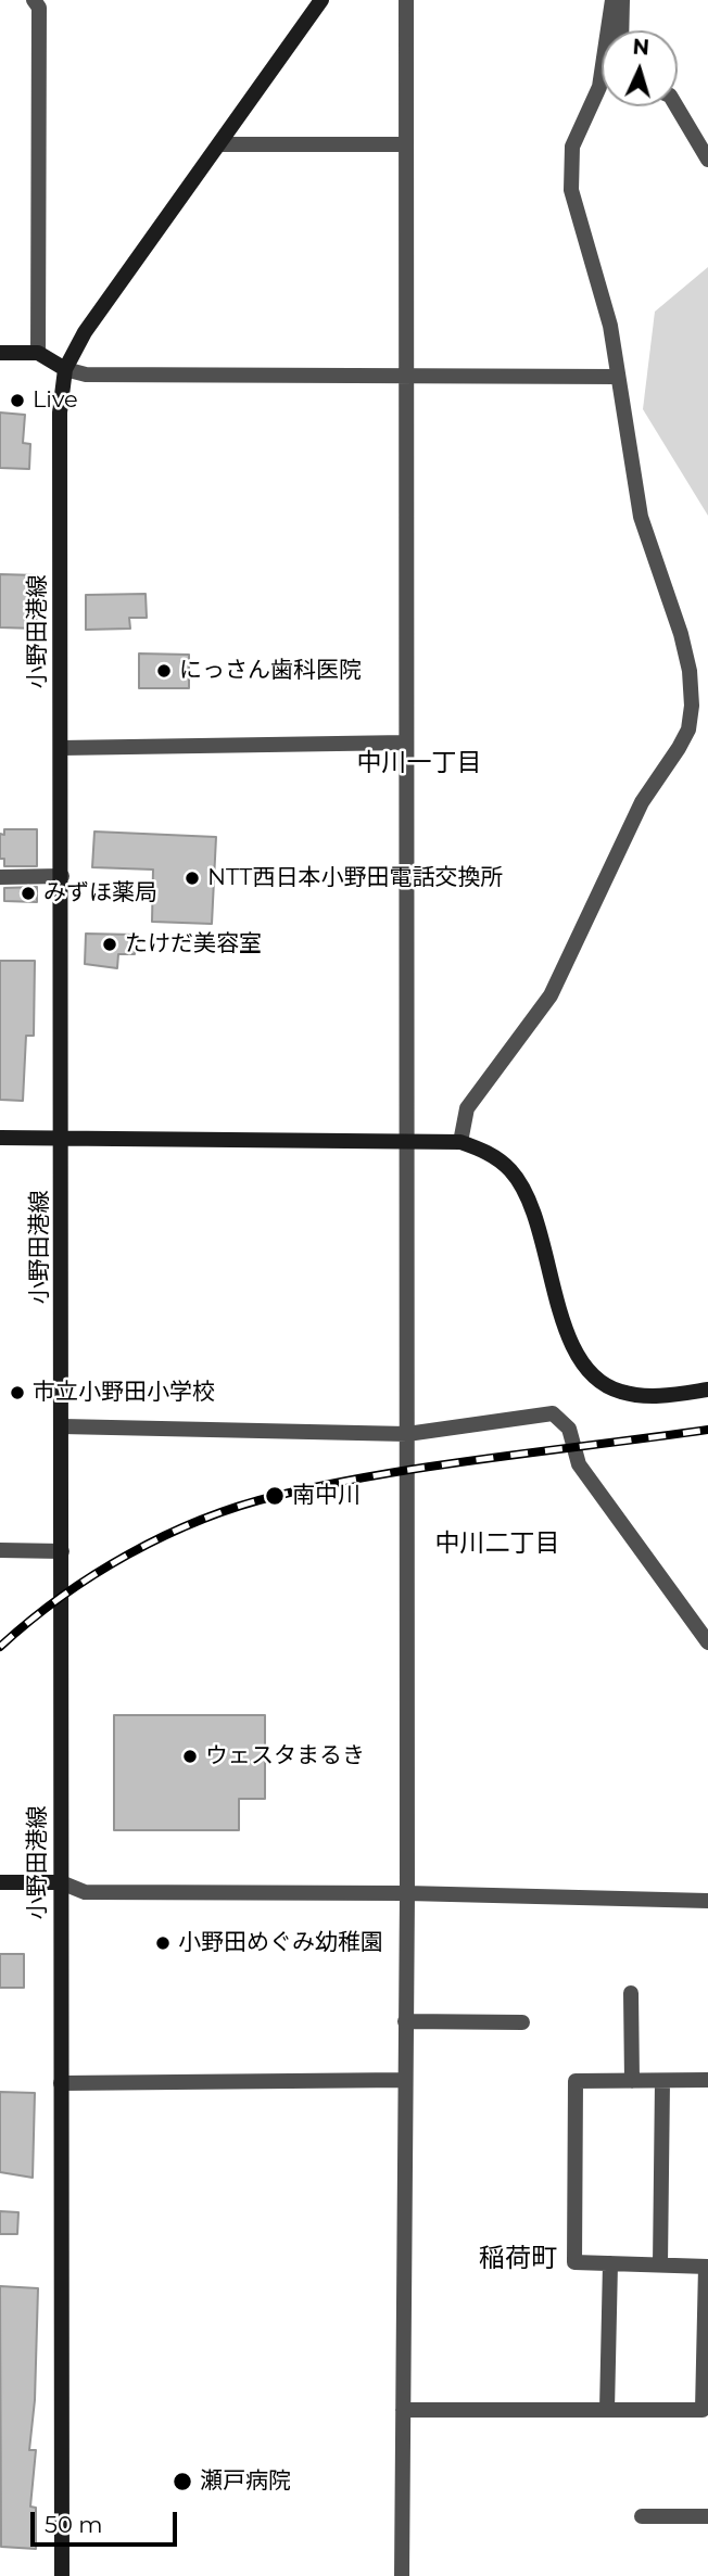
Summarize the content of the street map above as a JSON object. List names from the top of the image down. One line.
{"streets":{"main road":["小野田港線"]},"districts":["中川一丁目","中川二丁目","稲荷町"],"places":["Live","にっさん歯科医院","NTT西日本小野田電話交換所","みずほ薬局","たけだ美容室","市立小野田小学校","南中川","ウェスタまるき","小野田めぐみ幼稚園","瀬戸病院"],"scale_bar":"50 m","north":"top"}
